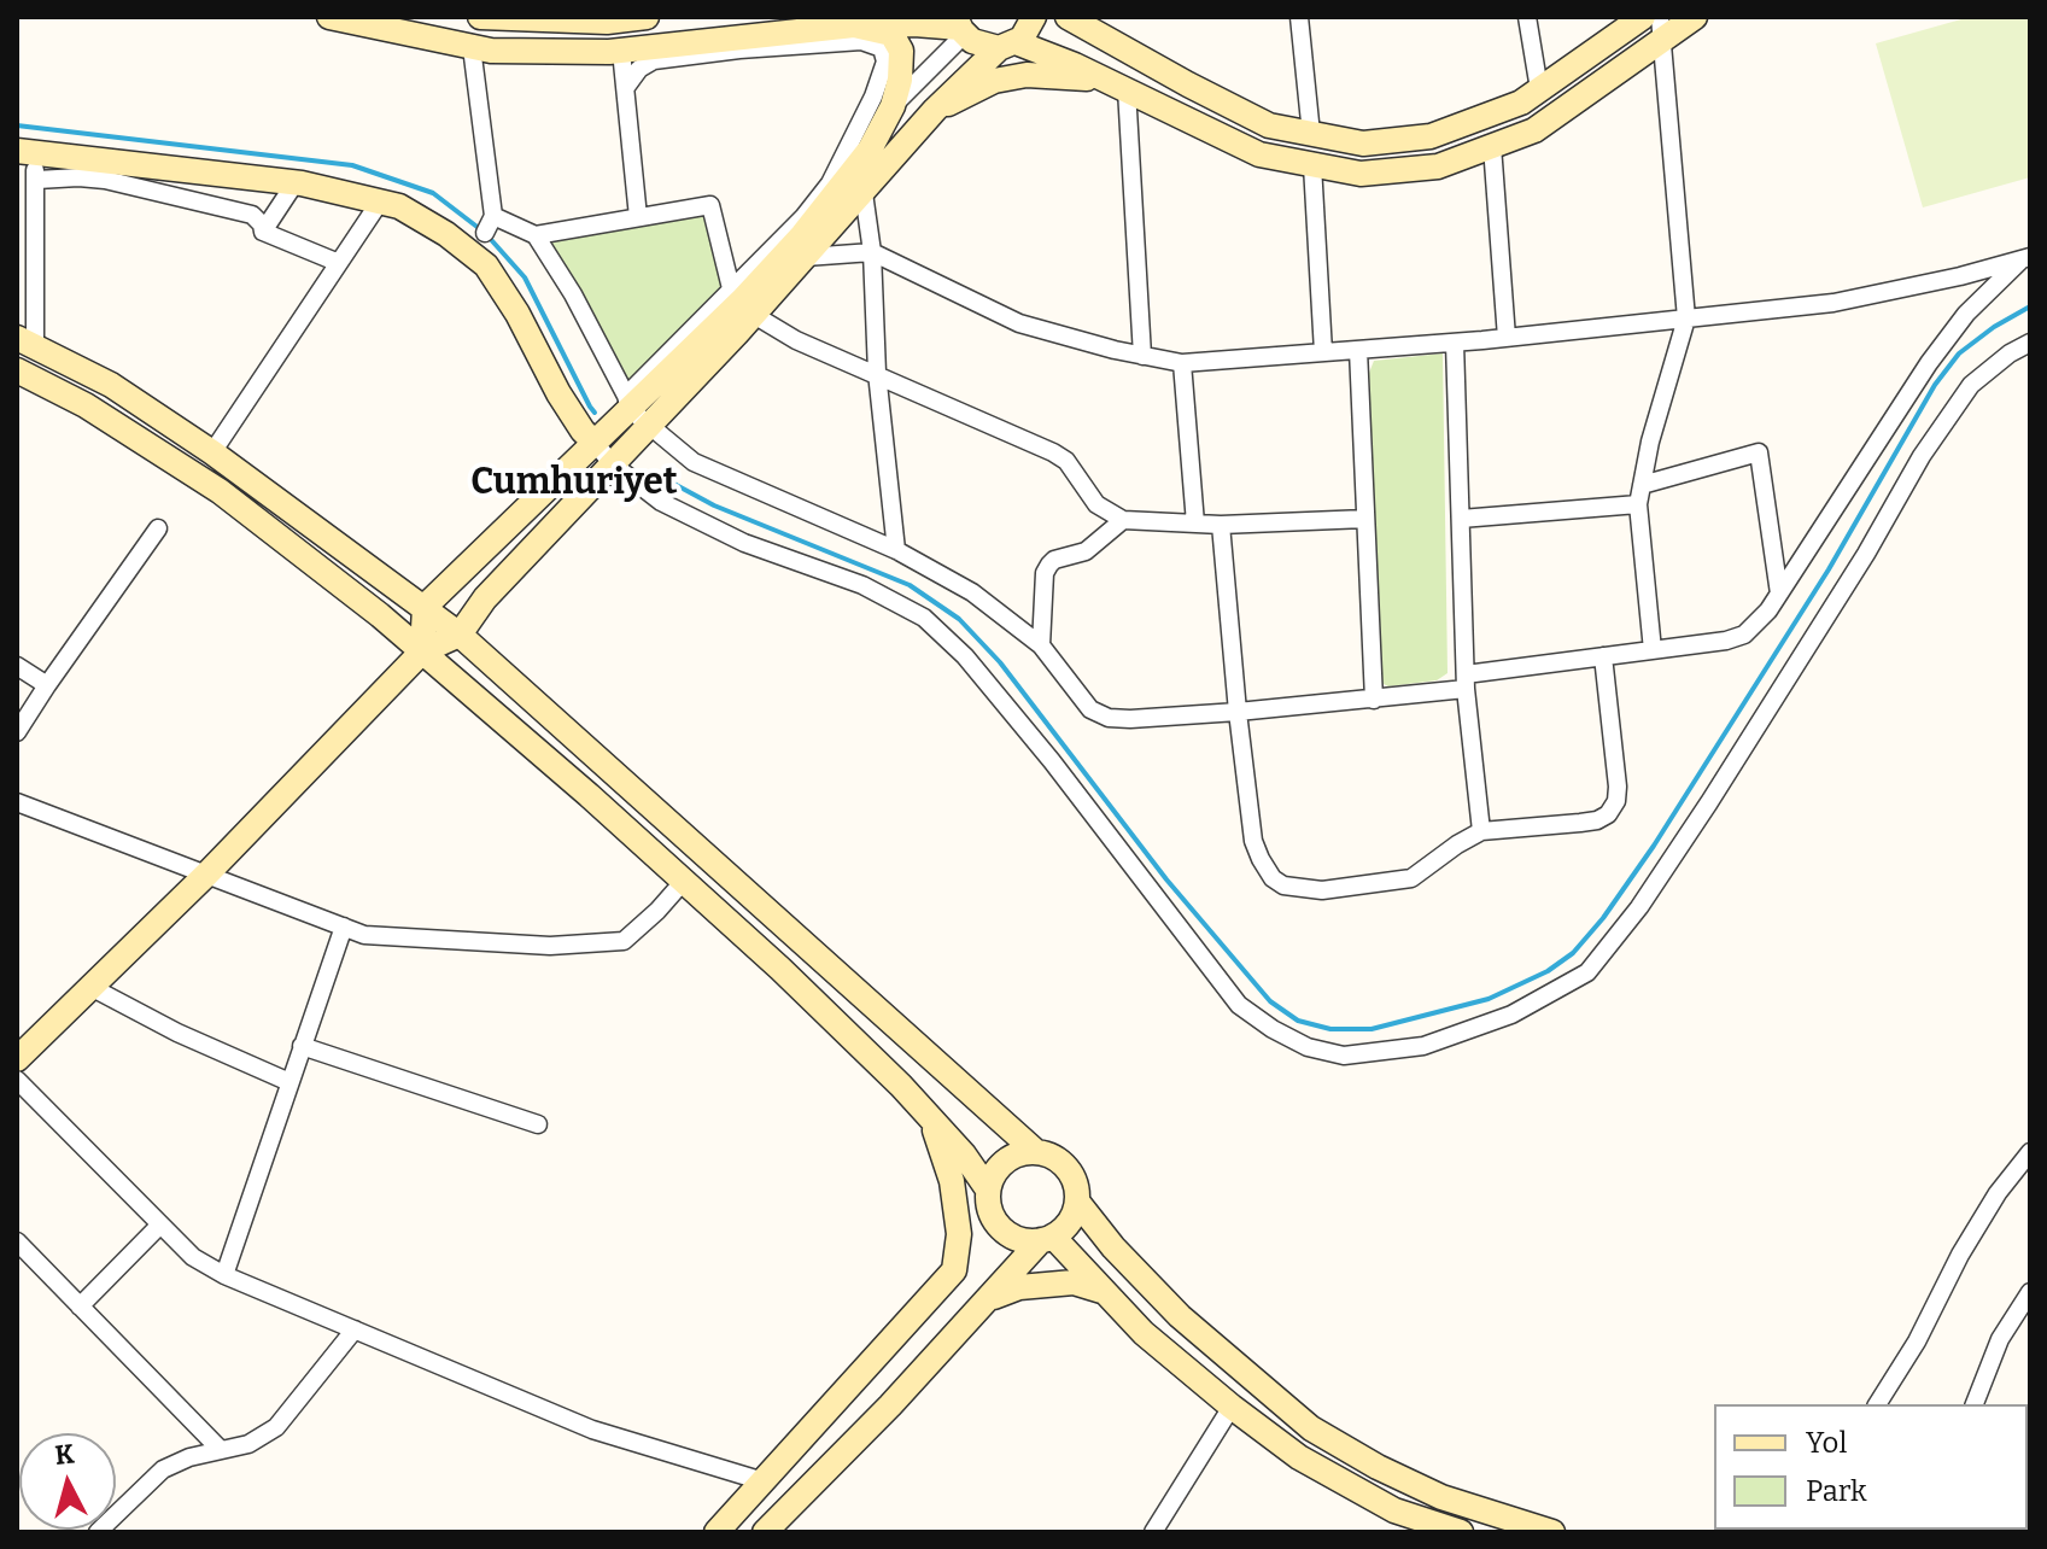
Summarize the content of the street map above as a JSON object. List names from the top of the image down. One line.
{"districts":["Cumhuriyet"],"legend":["Yol","Park"],"north":"top"}
